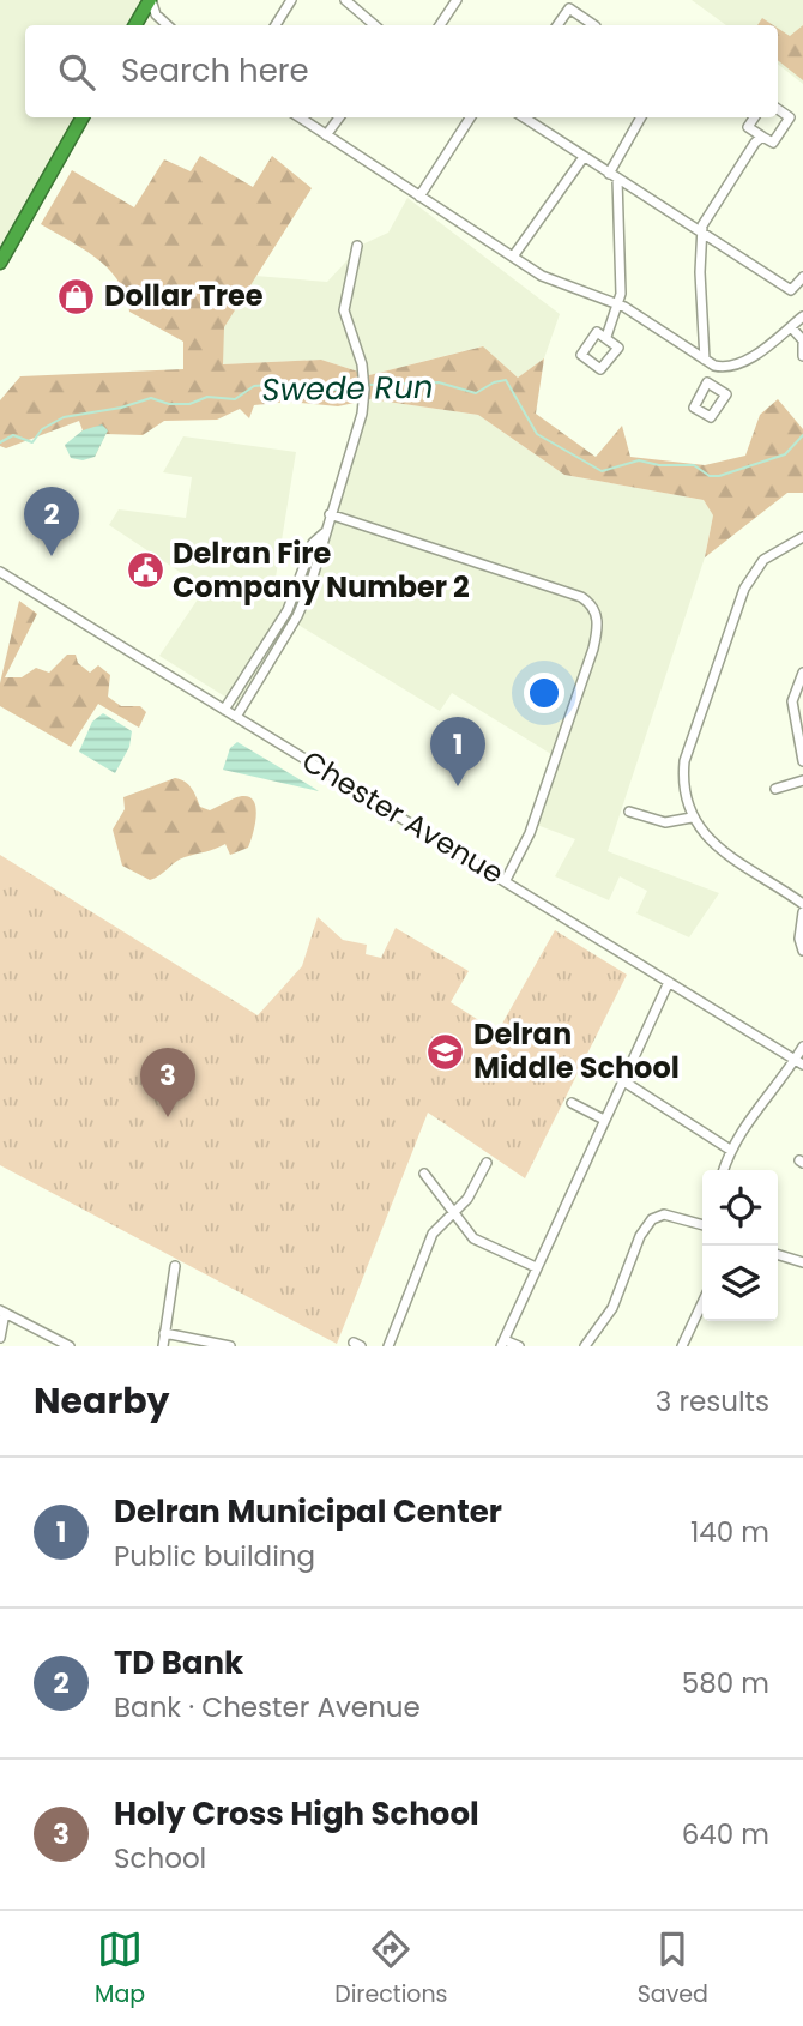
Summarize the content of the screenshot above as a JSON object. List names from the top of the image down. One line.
{"streets":{"street":["Chester Avenue"]},"water":["Swede Run"],"places":{"shop":["Dollar Tree"],"public building":["Delran Fire Company Number 2"],"school or university":["Delran Middle School"]},"page":{"search":"Search here","pins":["2","1","3"],"heading":["Nearby","3 results"],"list":[{"mark":"1","name":"Delran Municipal Center","note":"Public building","value":"140 m"},{"mark":"2","name":"TD Bank","note":"Bank · Chester Avenue","value":"580 m"},{"mark":"3","name":"Holy Cross High School","note":"School","value":"640 m"}],"nav":["Map","Directions","Saved"]}}
